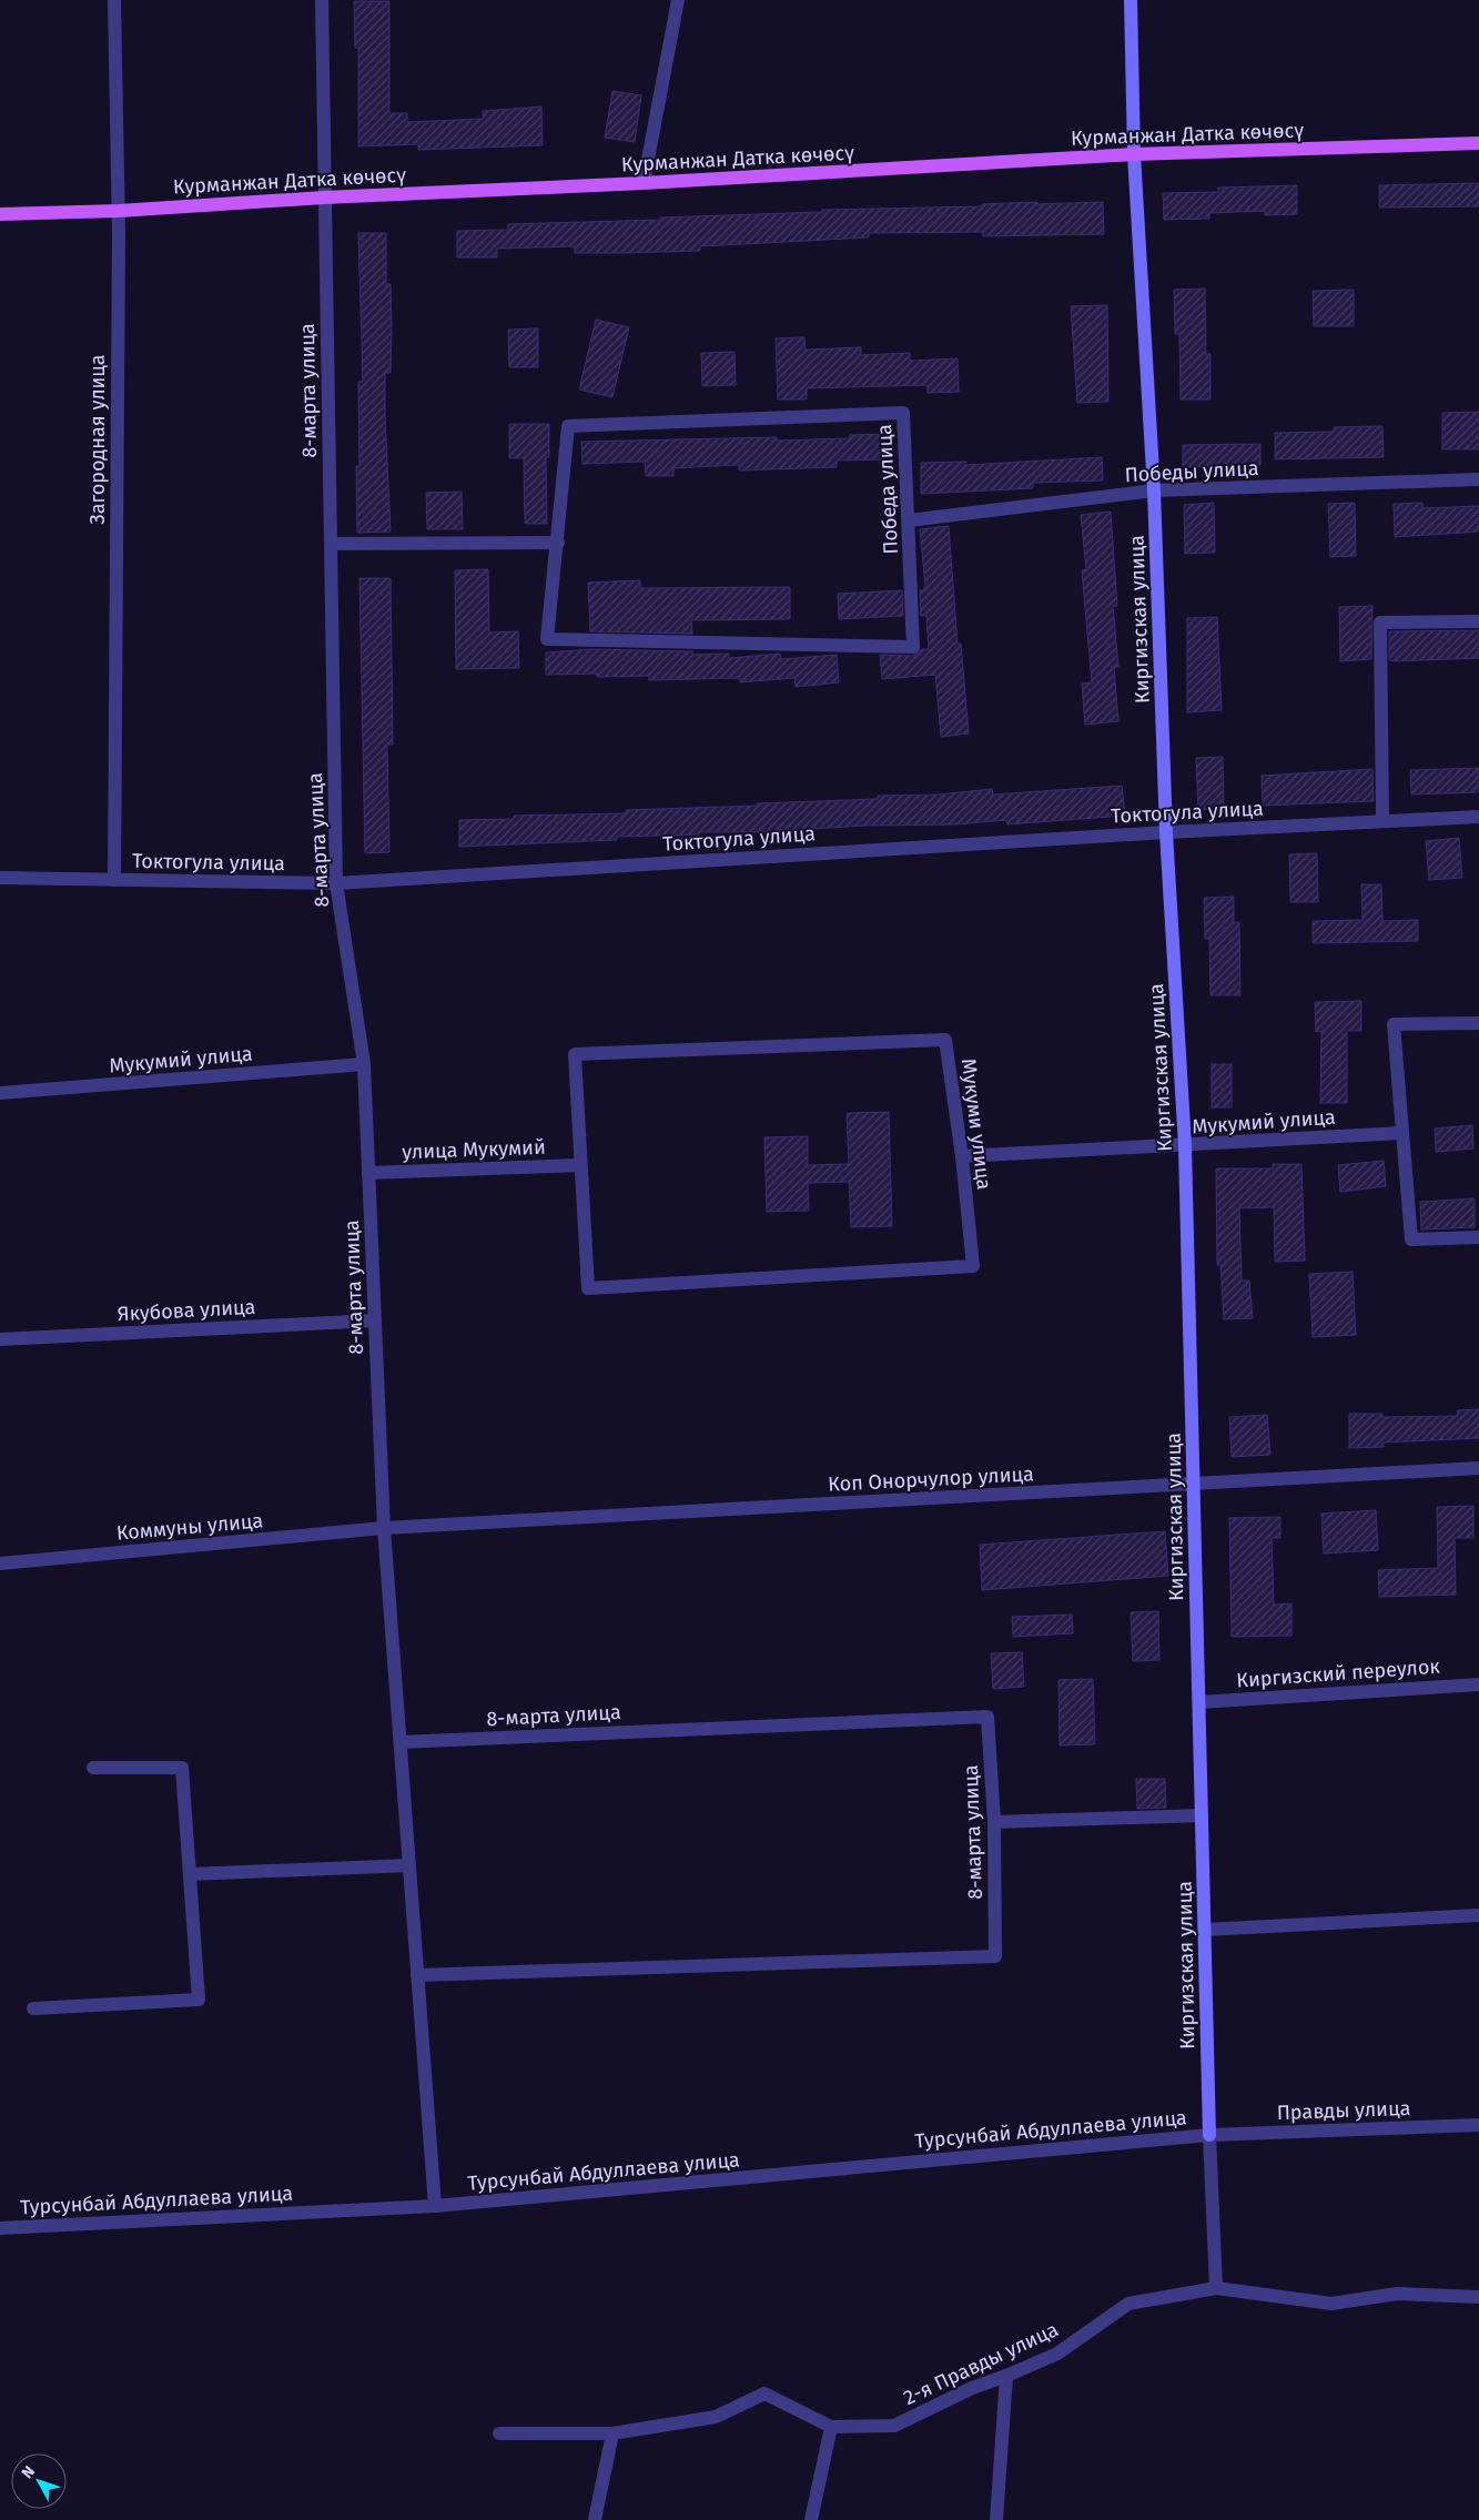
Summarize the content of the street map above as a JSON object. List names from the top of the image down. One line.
{"streets":{"main road":["Курманжан Датка көчөсү"],"street":["8-марта улица","Загородная улица","Победы улица","Победа улица","Киргизская улица","Токтогула улица","Мукумий улица","Мукуми улица","улица Мукумий","Якубова улица","Коп Онорчулор улица","Коммуны улица","Киргизский переулок","Правды улица","Турсунбай Абдуллаева улица","2-я Правды улица"]},"crossings":[["Курманжан Датка көчөсү","8-марта улица"],["Курманжан Датка көчөсү","Загородная улица"],["Курманжан Датка көчөсү","Киргизская улица"],["8-марта улица","Токтогула улица"],["8-марта улица","Мукумий улица"],["8-марта улица","улица Мукумий"],["8-марта улица","Якубова улица"],["8-марта улица","Коп Онорчулор улица"],["8-марта улица","Коммуны улица"],["8-марта улица","Турсунбай Абдуллаева улица"],["Загородная улица","Токтогула улица"],["Победы улица","Победа улица"],["Победы улица","Киргизская улица"],["Киргизская улица","Токтогула улица"],["Киргизская улица","Мукумий улица"],["Киргизская улица","Коп Онорчулор улица"],["Киргизская улица","Киргизский переулок"],["Киргизская улица","Правды улица"],["Киргизская улица","Турсунбай Абдуллаева улица"],["Мукумий улица","Мукуми улица"],["Мукуми улица","улица Мукумий"],["Коп Онорчулор улица","Коммуны улица"],["Правды улица","Турсунбай Абдуллаева улица"]],"north":"top left"}
